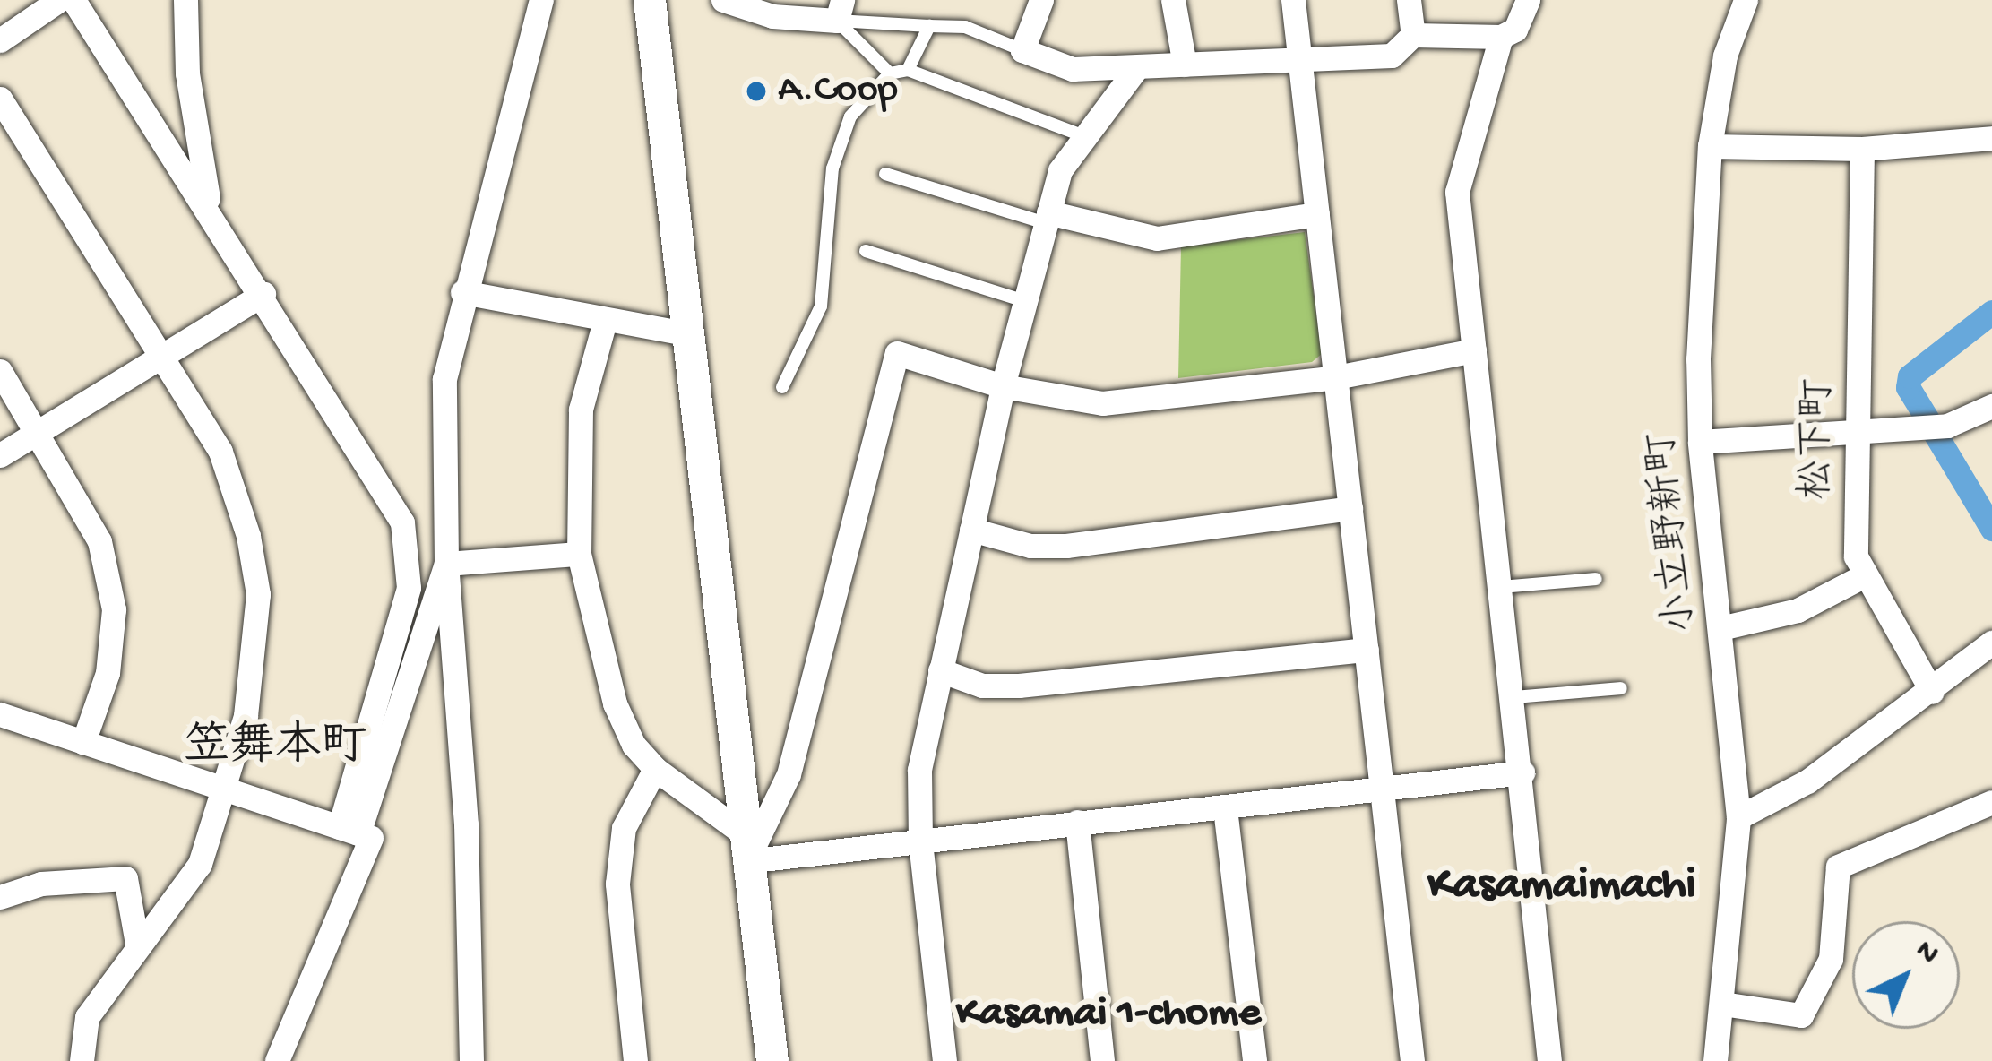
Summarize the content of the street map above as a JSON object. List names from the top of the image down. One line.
{"streets":{"street":["松下町","小立野新町"]},"districts":["笠舞本町","Kasamaimachi","Kasamai 1-chome"],"places":["A.Coop"],"north":"top right"}
